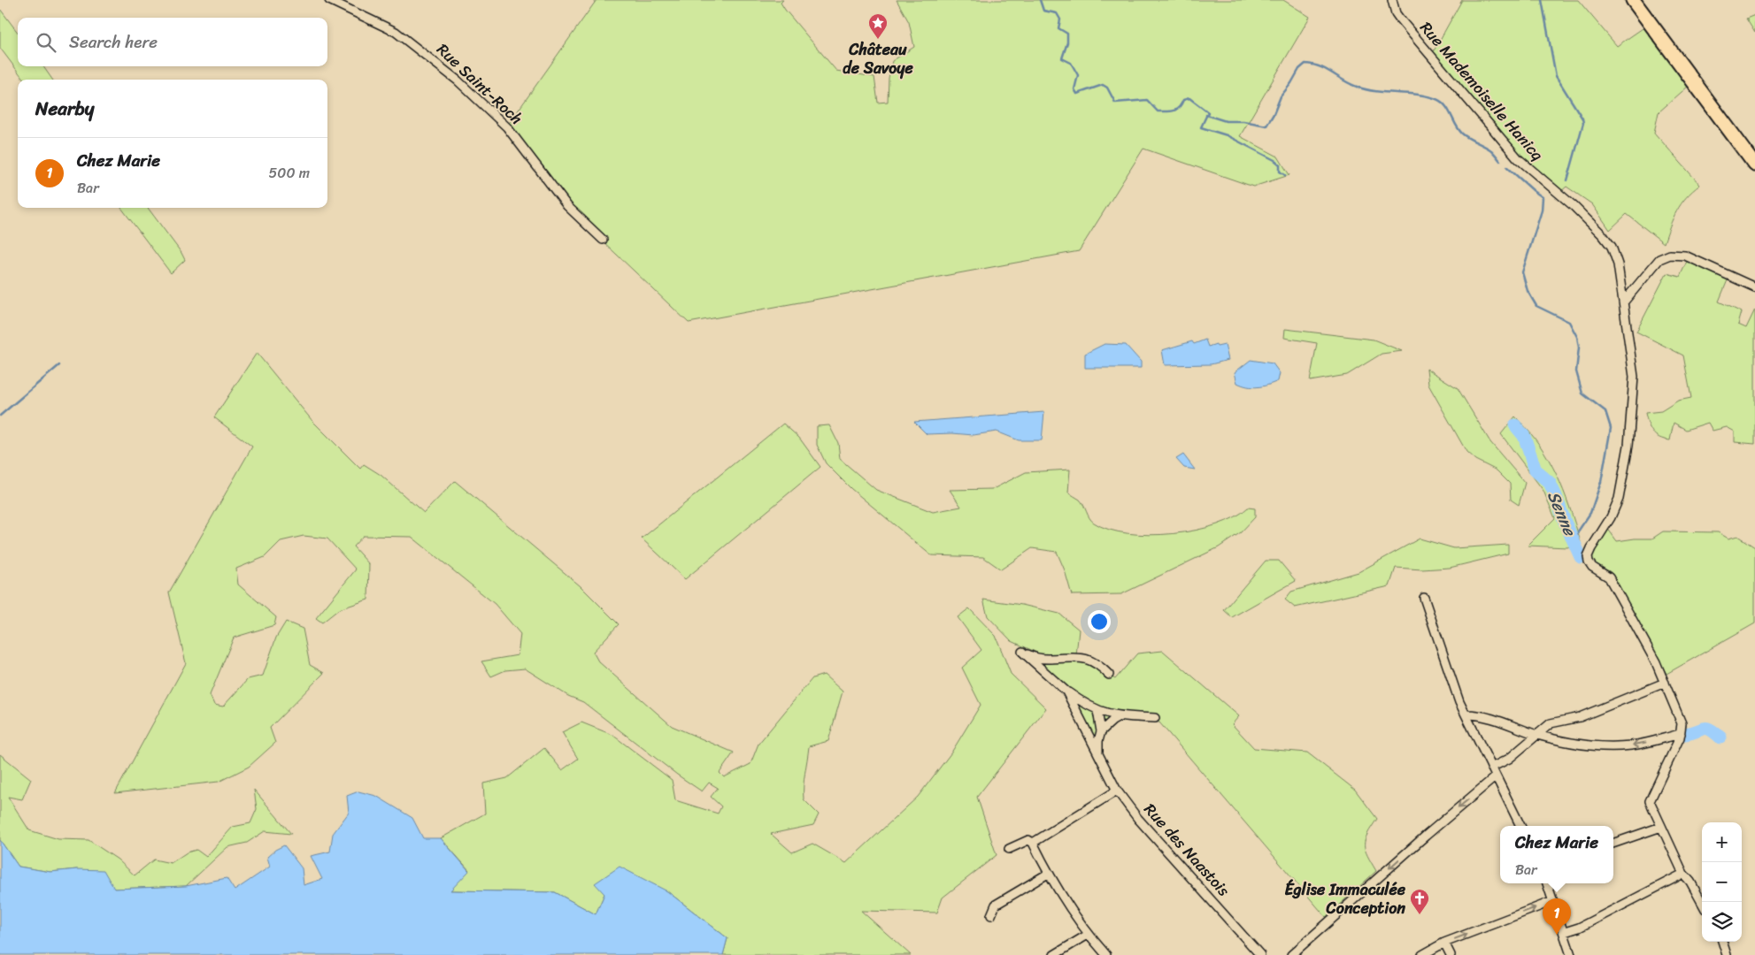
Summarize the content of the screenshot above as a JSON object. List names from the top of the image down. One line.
{"streets":{"street":["Rue Saint-Roch","Rue Mademoiselle Hanicq","Rue des Naastois"]},"water":["Senne"],"places":{"place":["Château de Savoye"],"church":["Église Immaculée Conception"]},"page":{"search":"Search here","heading":"Nearby","list":[{"mark":"1","name":"Chez Marie","note":"Bar","value":"500 m"}],"map_buttons":["+","−"],"popup":["Chez Marie","Bar"],"pins":"1"}}
